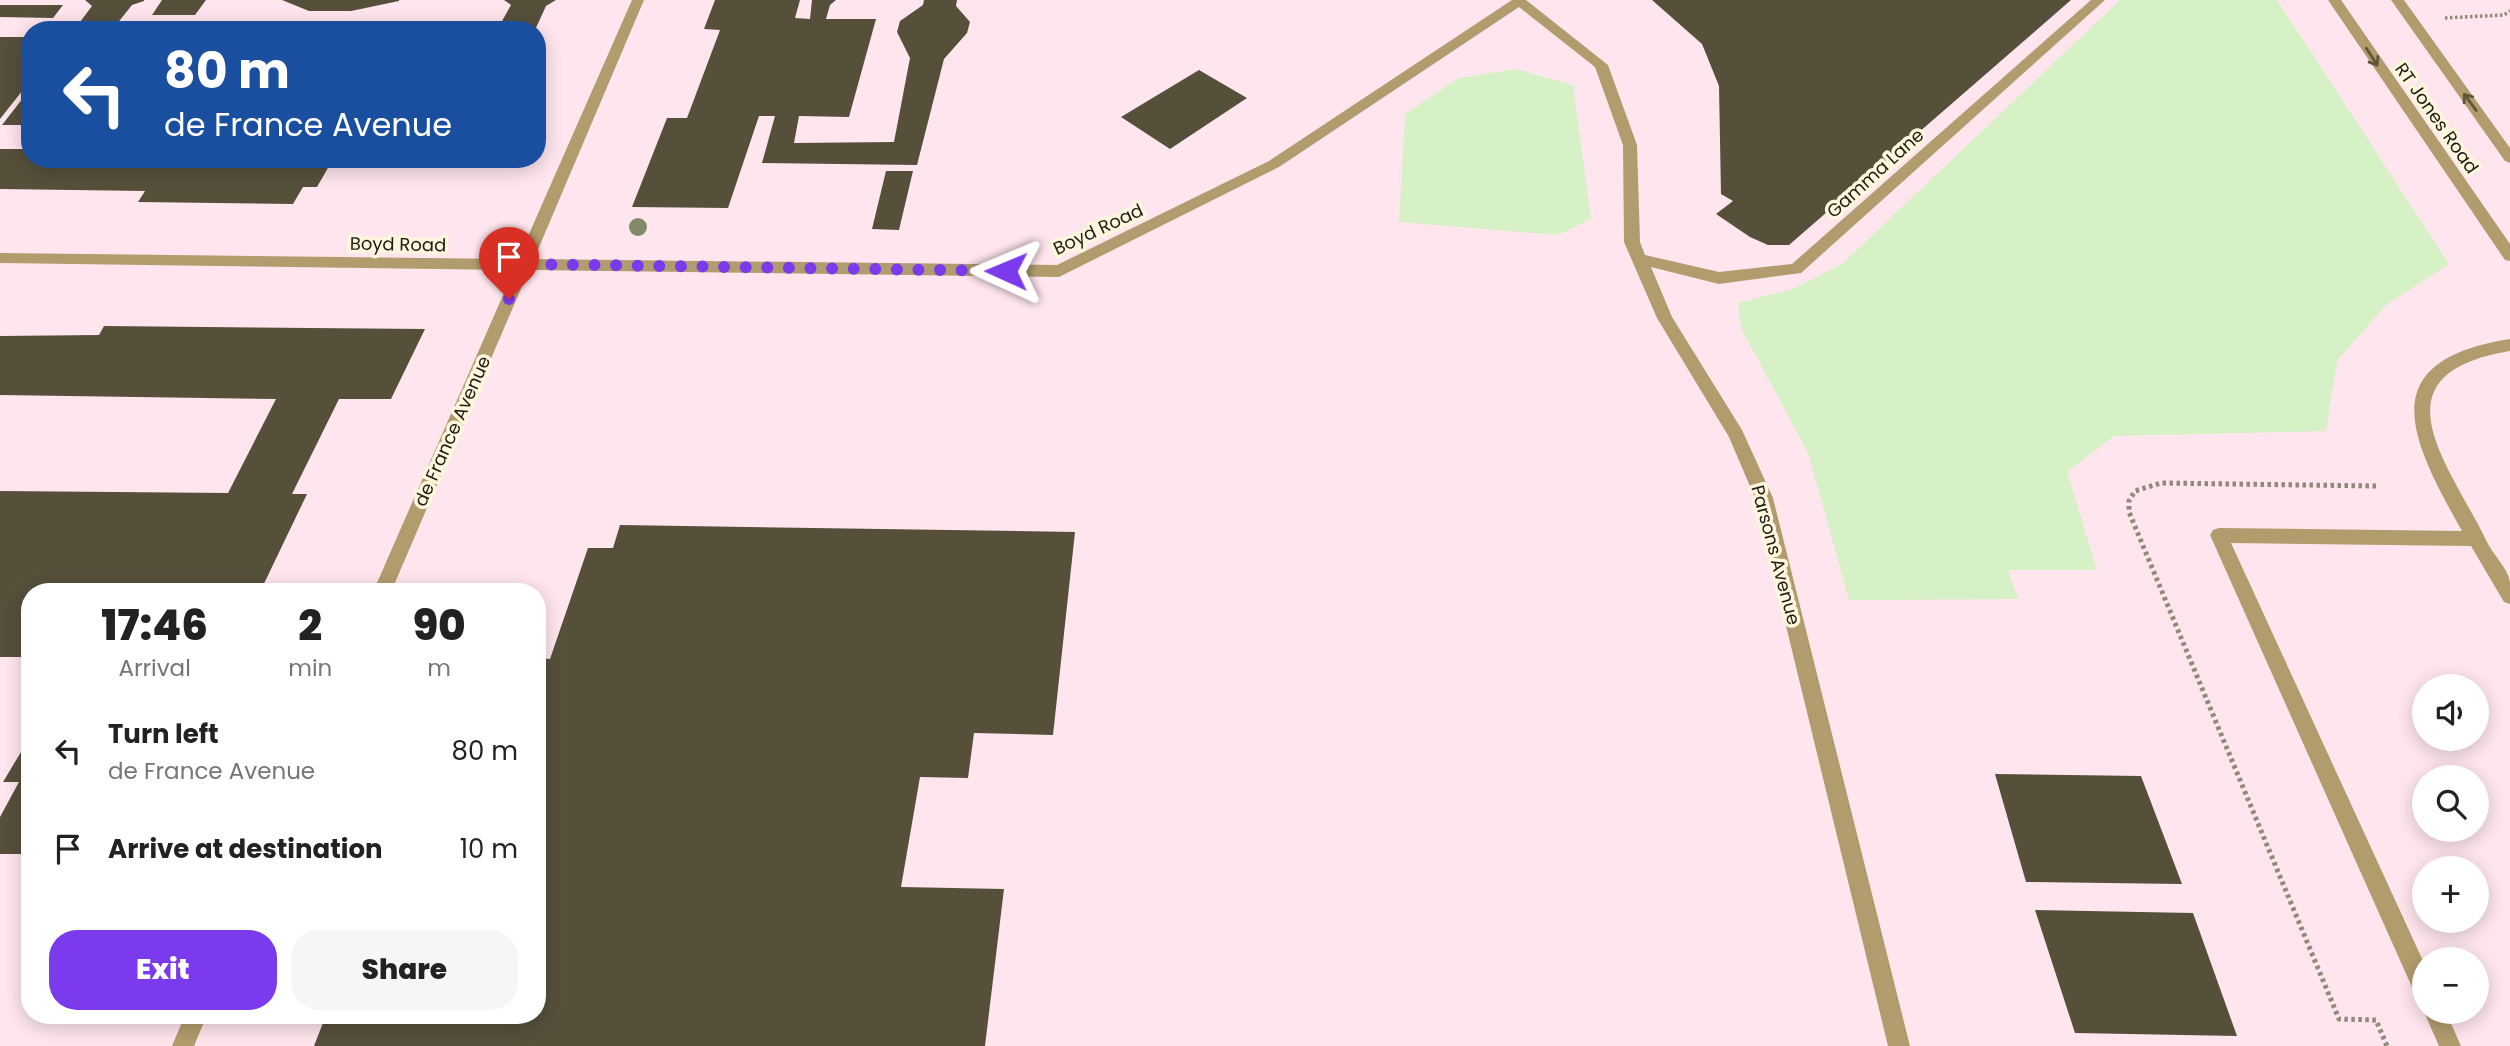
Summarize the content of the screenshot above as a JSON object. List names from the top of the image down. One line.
{"streets":{"street":["RT Jones Road","Gamma Lane","Boyd Road","de France Avenue","Parsons Avenue"]},"crossings":[["Gamma Lane","Parsons Avenue"],["Boyd Road","de France Avenue"],["Boyd Road","Parsons Avenue"]],"page":{"turn":["80 m","de France Avenue"],"eta":["17:46","Arrival","2","min","90","m"],"map_buttons":["+","−"],"list":[{"name":"Turn left","note":"de France Avenue","value":"80 m"},{"name":"Arrive at destination","value":"10 m"}],"buttons":["Exit","Share"]}}
